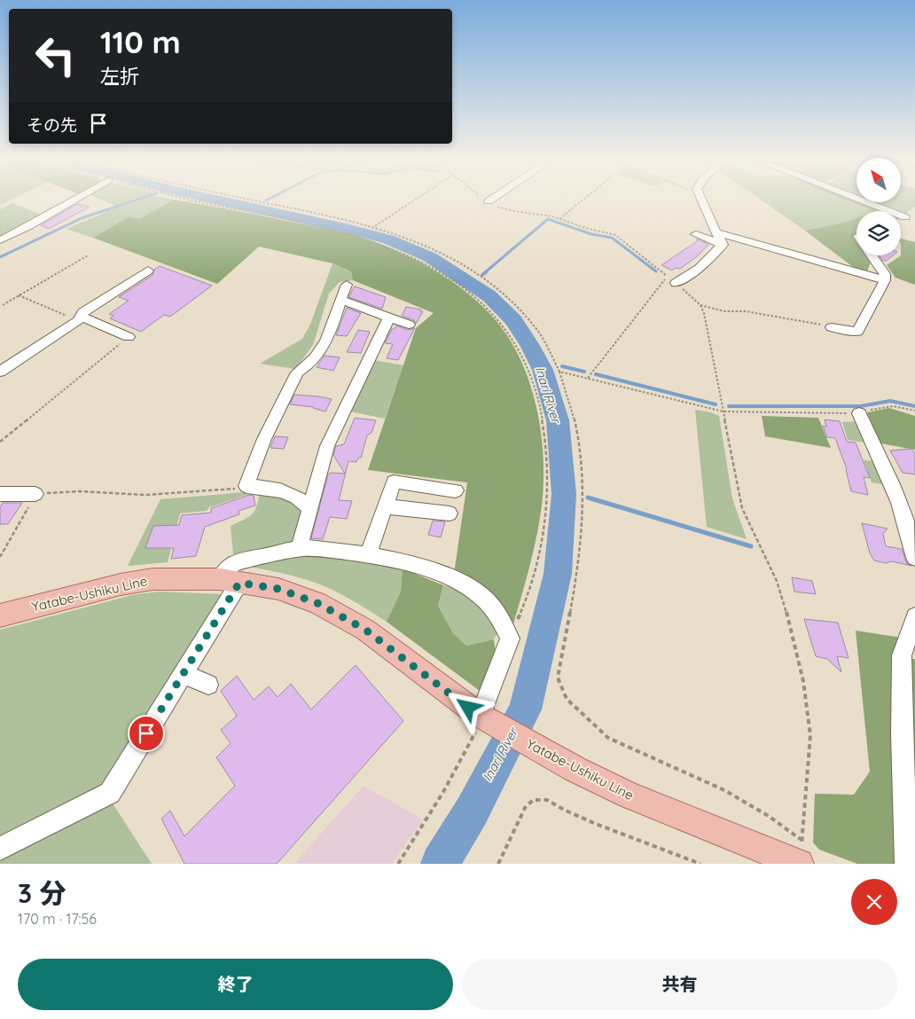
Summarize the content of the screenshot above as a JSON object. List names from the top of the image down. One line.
{"streets":{"main road":["Yatabe-Ushiku Line"]},"water":["Inari River"],"north":"top left","page":{"turn":["110 m","左折"],"then":"その先","heading":["3 分","170 m · 17:56"],"buttons":["終了","共有"]}}
